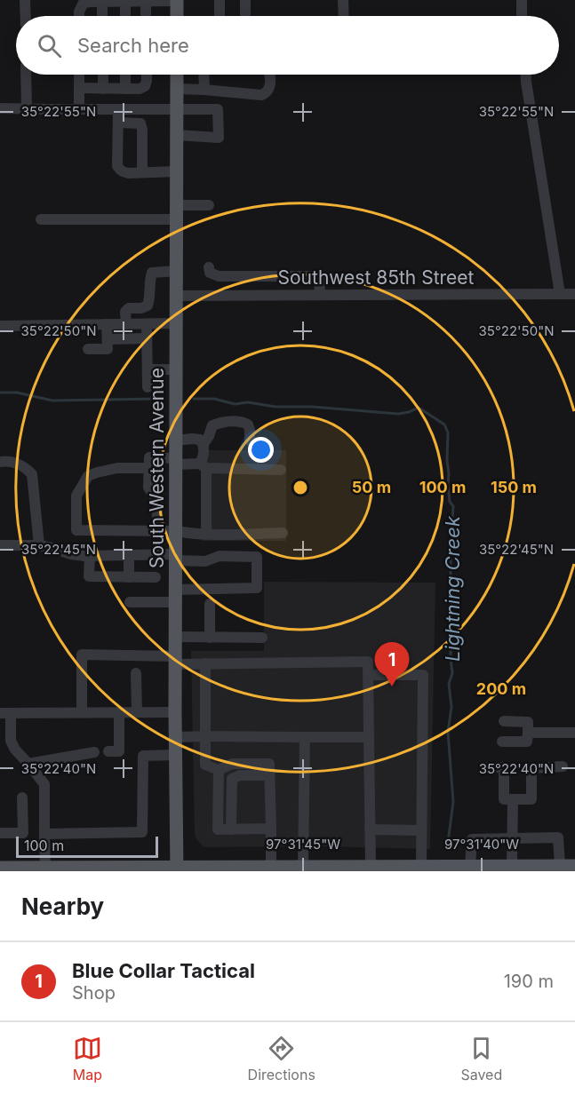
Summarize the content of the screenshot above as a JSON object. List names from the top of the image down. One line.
{"streets":{"main road":["South Western Avenue"],"street":["Southwest 85th Street"]},"crossings":[["Southwest 85th Street","South Western Avenue"]],"water":["Lightning Creek"],"scale_bar":"100 m","page":{"search":"Search here","pins":"1","scale":"100 m","heading":"Nearby","list":[{"mark":"1","name":"Blue Collar Tactical","note":"Shop","value":"190 m"}],"nav":["Map","Directions","Saved"]},"coordinates":["35°22'55\"N","35°22'50\"N","35°22'45\"N","35°22'40\"N","97°31'45\"W","97°31'40\"W"],"rings":["50 m","100 m","150 m","200 m"]}
